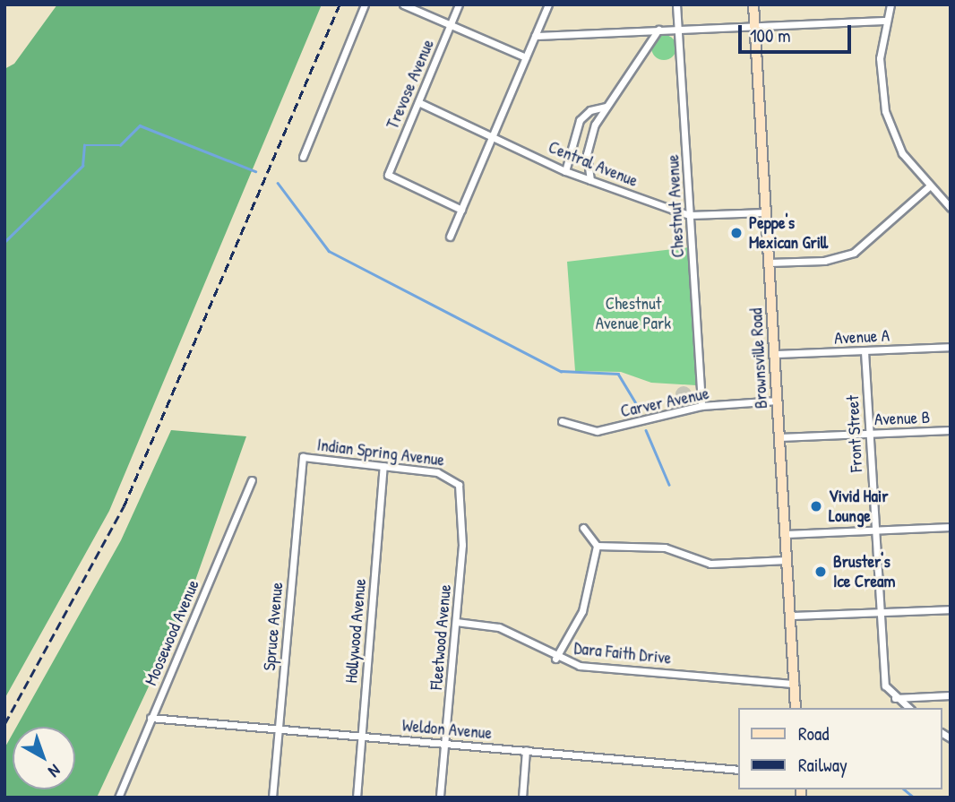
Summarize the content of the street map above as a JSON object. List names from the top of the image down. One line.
{"streets":{"street":["Trevose Avenue","Central Avenue","Chestnut Avenue","Avenue A","Brownsville Road","Carver Avenue","Avenue B","Front Street","Indian Spring Avenue","Spruce Avenue","Hollywood Avenue","Moosewood Avenue","Fleetwood Avenue","Dara Faith Drive","Weldon Avenue"]},"crossings":[["Trevose Avenue","Central Avenue"],["Central Avenue","Chestnut Avenue"],["Central Avenue","Brownsville Road"],["Chestnut Avenue","Carver Avenue"],["Avenue A","Brownsville Road"],["Avenue A","Front Street"],["Brownsville Road","Carver Avenue"],["Brownsville Road","Avenue B"],["Brownsville Road","Dara Faith Drive"],["Avenue B","Front Street"],["Indian Spring Avenue","Spruce Avenue"],["Indian Spring Avenue","Hollywood Avenue"],["Indian Spring Avenue","Fleetwood Avenue"],["Spruce Avenue","Weldon Avenue"],["Hollywood Avenue","Weldon Avenue"],["Moosewood Avenue","Weldon Avenue"],["Fleetwood Avenue","Dara Faith Drive"],["Fleetwood Avenue","Weldon Avenue"]],"parks":["Chestnut Avenue Park"],"places":["Peppe's Mexican Grill","Vivid Hair Lounge","Bruster's Ice Cream"],"legend":["Road","Railway"],"scale_bar":"100 m","north":"bottom right"}
